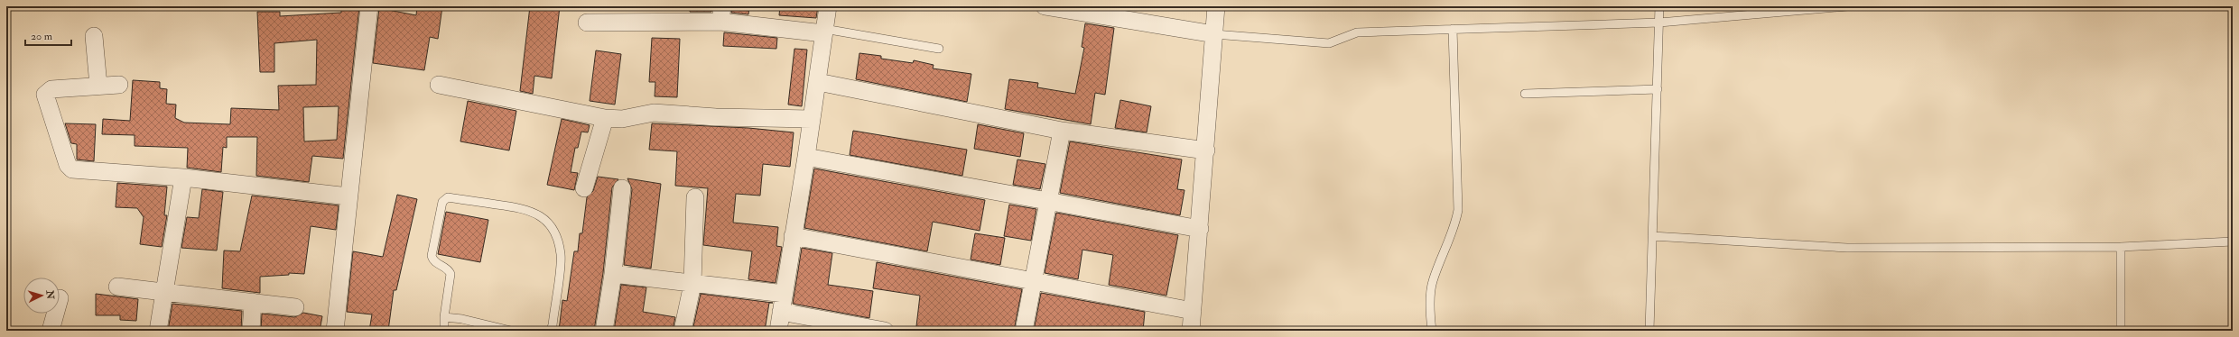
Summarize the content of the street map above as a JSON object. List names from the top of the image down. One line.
{"scale_bar":"20 m","north":"right"}
